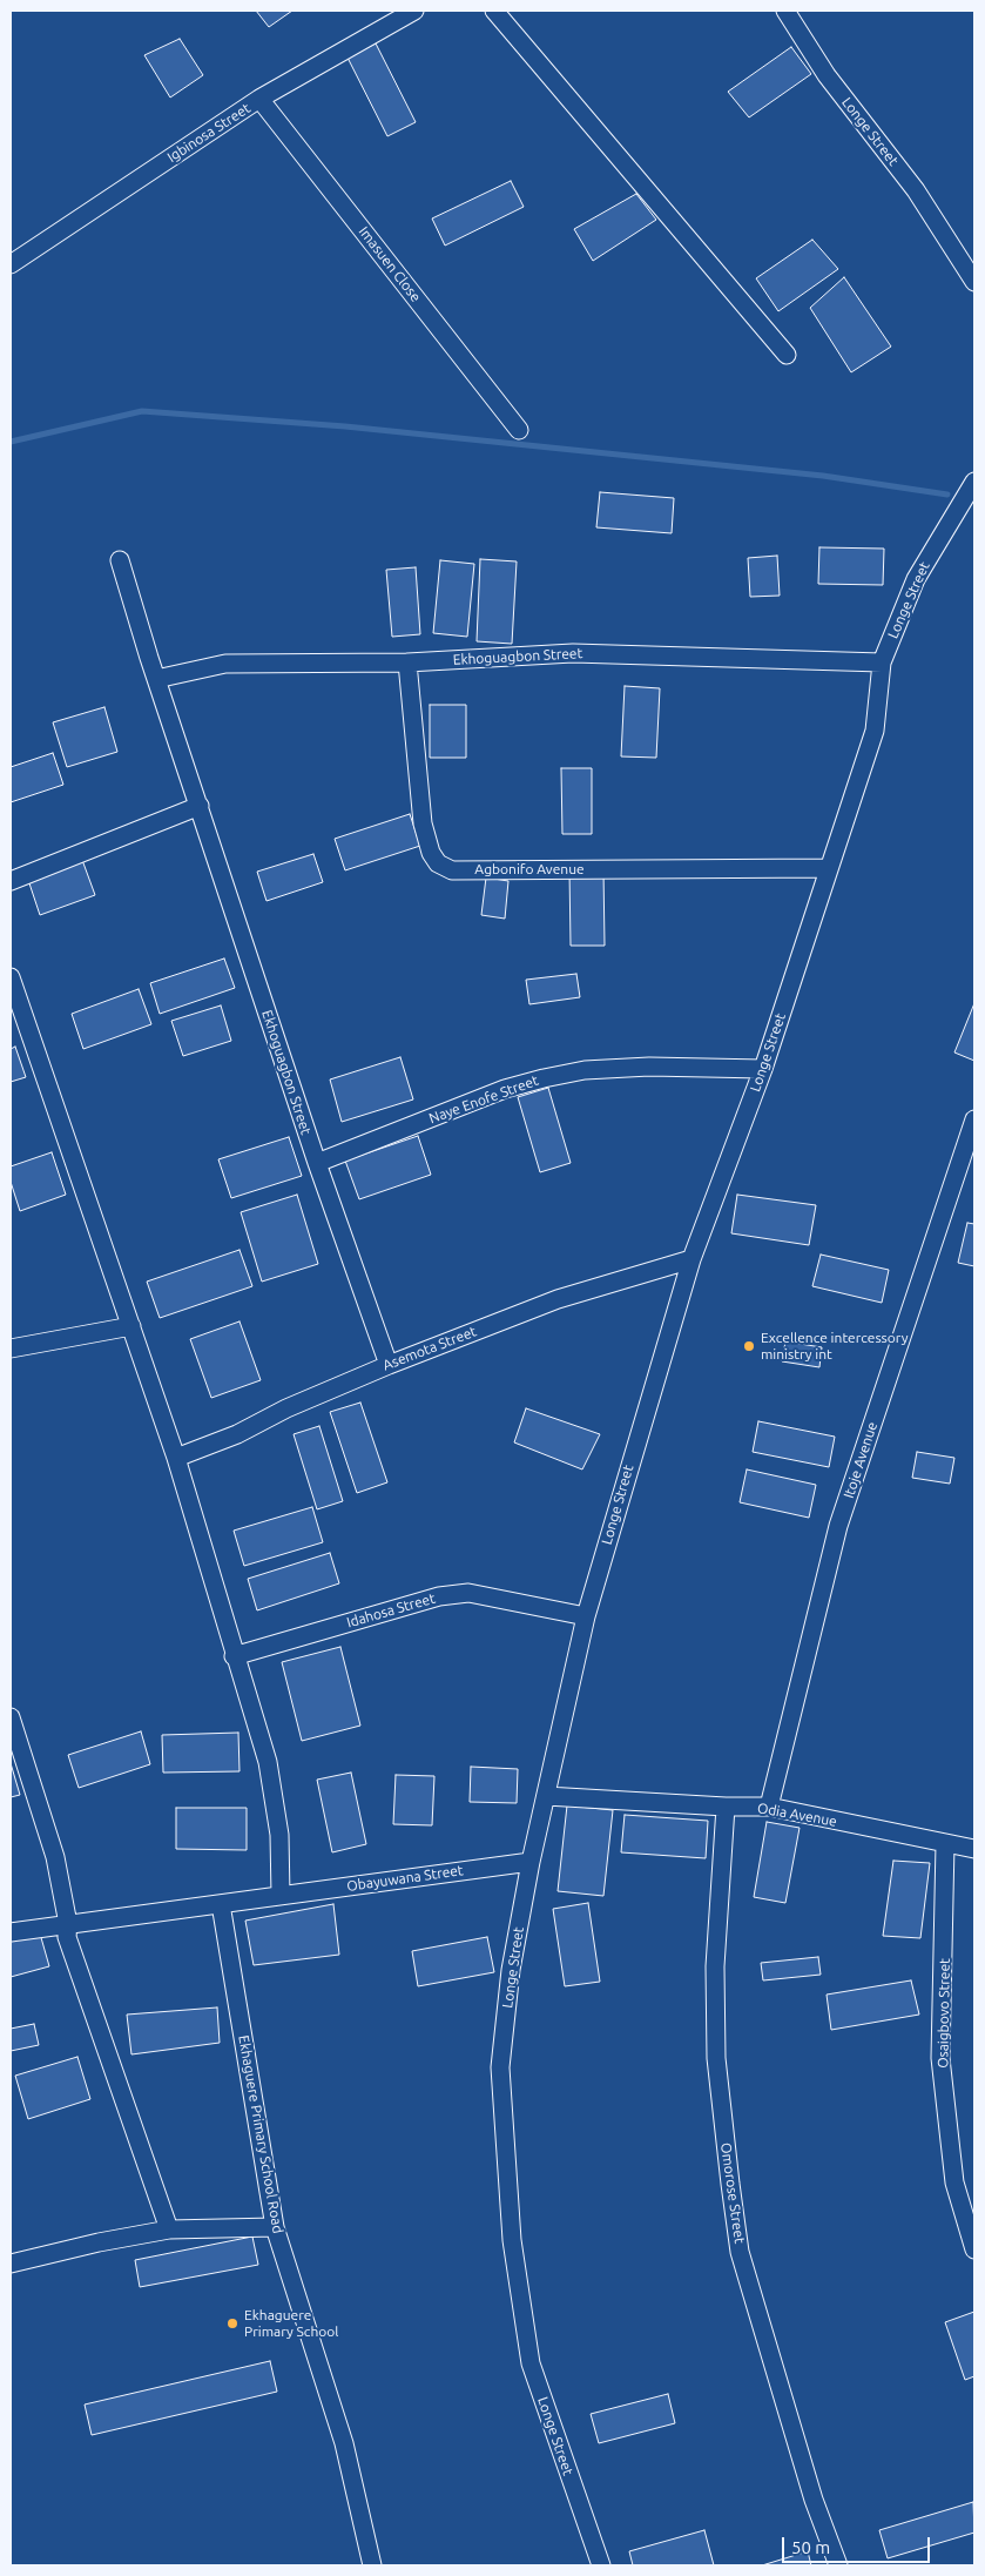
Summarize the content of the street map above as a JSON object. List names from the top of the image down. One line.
{"streets":{"street":["Longe Street","Igbinosa Street","Imasuen Close","Ekhoguagbon Street","Agbonifo Avenue","Naye Enofe Street","Asemota Street","Itoje Avenue","Idahosa Street","Odia Avenue","Obayuwana Street","Osaigbovo Street","Ekhaguere Primary School Road","Omorose Street"]},"crossings":[["Longe Street","Ekhoguagbon Street"],["Longe Street","Agbonifo Avenue"],["Longe Street","Naye Enofe Street"],["Longe Street","Asemota Street"],["Longe Street","Idahosa Street"],["Longe Street","Odia Avenue"],["Longe Street","Obayuwana Street"],["Igbinosa Street","Imasuen Close"],["Ekhoguagbon Street","Agbonifo Avenue"],["Ekhoguagbon Street","Naye Enofe Street"],["Ekhoguagbon Street","Asemota Street"],["Itoje Avenue","Odia Avenue"],["Odia Avenue","Osaigbovo Street"],["Odia Avenue","Omorose Street"],["Obayuwana Street","Ekhaguere Primary School Road"]],"places":["Excellence intercessory ministry int","Ekhaguere Primary School"],"scale_bar":"50 m"}
